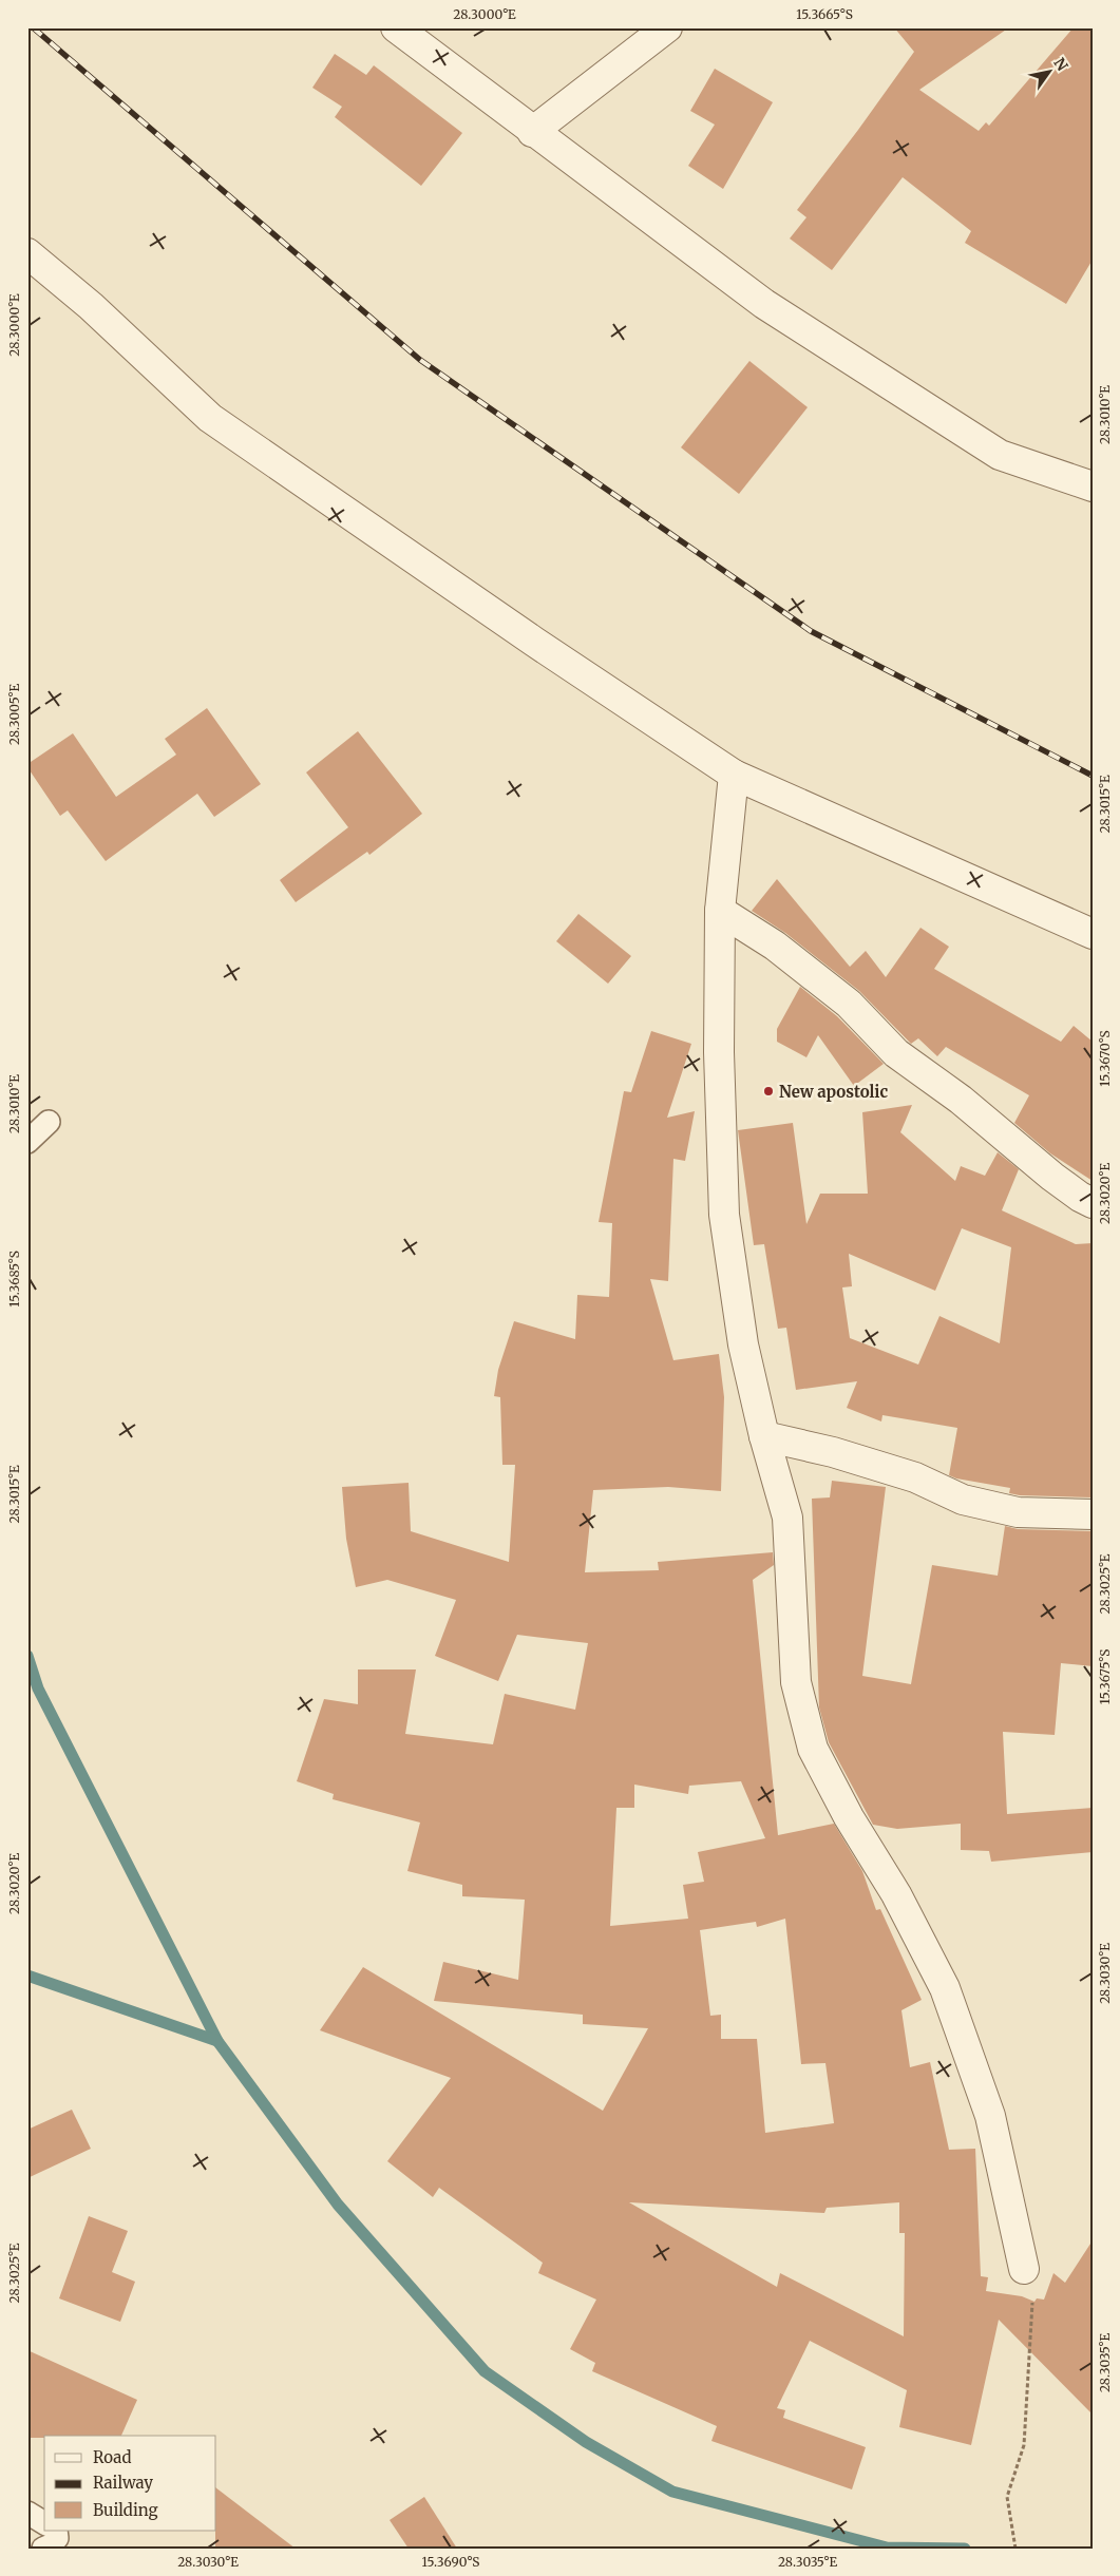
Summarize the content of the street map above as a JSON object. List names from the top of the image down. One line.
{"places":["New apostolic"],"legend":["Road","Railway","Building"],"north":"top right","coordinates":["28.3000°E","15.3665°S","28.3010°E","28.3005°E","28.3015°E","15.3670°S","28.3020°E","15.3685°S","28.3025°E","15.3675°S","28.3030°E","28.3035°E","15.3690°S"]}
